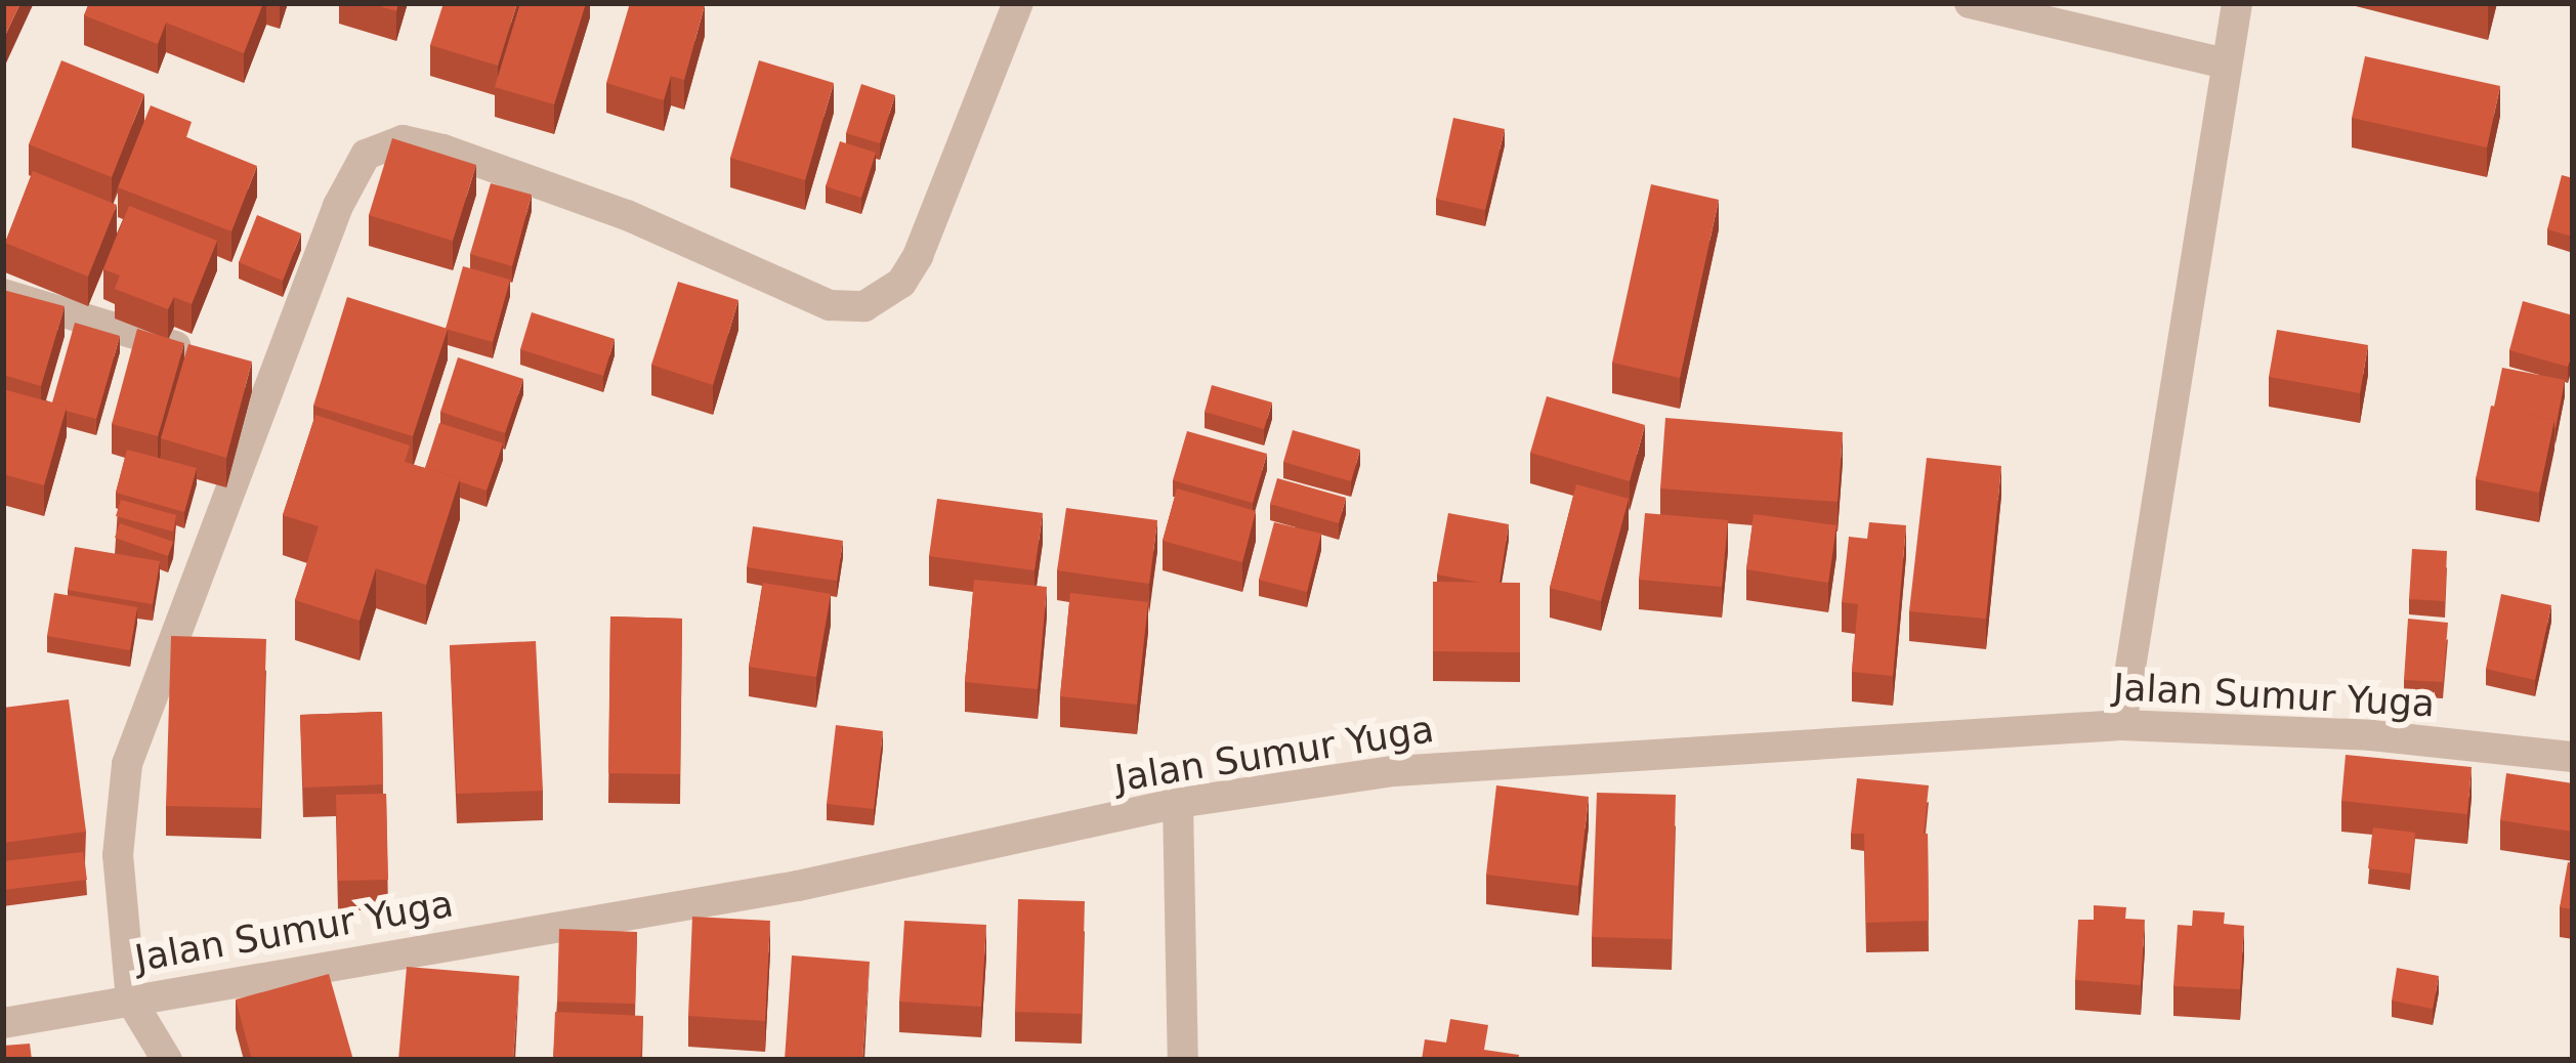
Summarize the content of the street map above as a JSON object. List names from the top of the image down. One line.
{"streets":{"street":["Jalan Sumur Yuga"]}}
